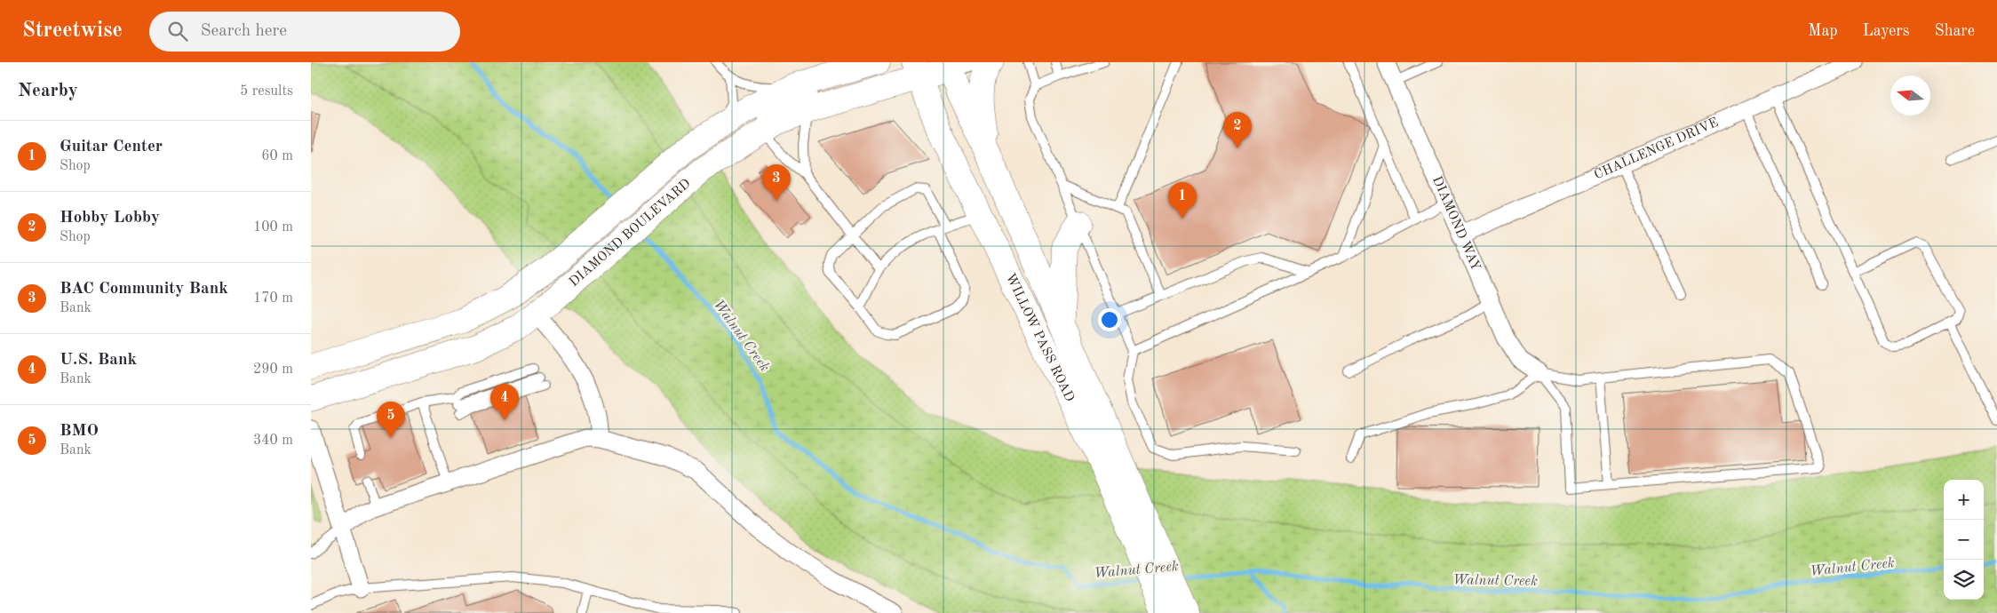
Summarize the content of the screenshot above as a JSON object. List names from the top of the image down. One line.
{"streets":{"main road":["DIAMOND BOULEVARD","WILLOW PASS ROAD"],"street":["CHALLENGE DRIVE","DIAMOND WAY"]},"crossings":[["CHALLENGE DRIVE","DIAMOND WAY"],["DIAMOND BOULEVARD","WILLOW PASS ROAD"]],"water":["Walnut Creek"],"north":"left","page":{"header":"Streetwise","search":"Search here","nav":["Map","Layers","Share"],"heading":["Nearby","5 results"],"pins":["2","3","1","4","5"],"list":[{"mark":"1","name":"Guitar Center","note":"Shop","value":"60 m"},{"mark":"2","name":"Hobby Lobby","note":"Shop","value":"100 m"},{"mark":"3","name":"BAC Community Bank","note":"Bank","value":"170 m"},{"mark":"4","name":"U.S. Bank","note":"Bank","value":"290 m"},{"mark":"5","name":"BMO","note":"Bank","value":"340 m"}],"map_buttons":["+","−"]}}
